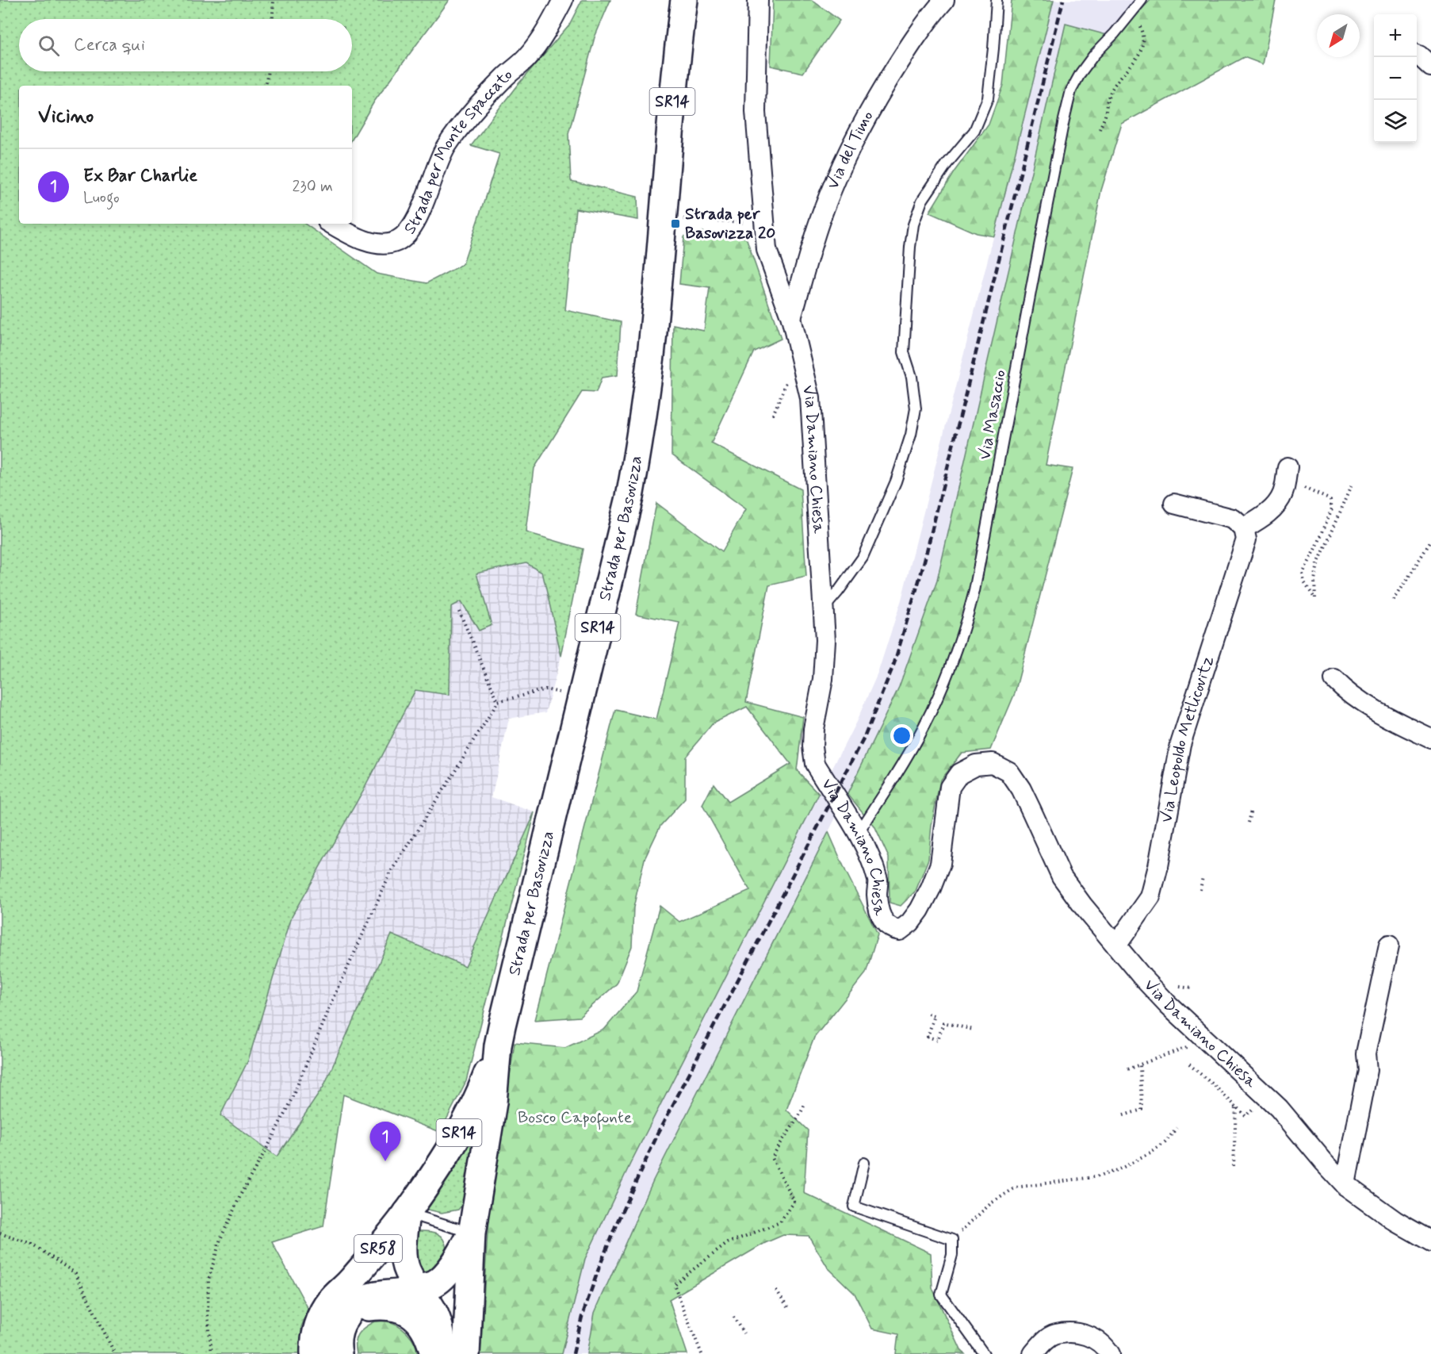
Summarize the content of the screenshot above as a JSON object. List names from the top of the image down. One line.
{"streets":{"main road":["SR14","Strada per Basovizza","SR58"],"street":["Via del Timo","Strada per Monte Spaccato","Via Damiano Chiesa","Via Leopoldo Metlicovitz"],"lane":["Via Masaccio"]},"crossings":[["Via del Timo","Via Damiano Chiesa"],["Via Masaccio","Via Damiano Chiesa"],["Via Damiano Chiesa","Via Leopoldo Metlicovitz"],["Strada per Basovizza","SR58"]],"parks":["Bosco Capofonte"],"places":{"transit":["Strada per Basovizza 20"]},"north":"bottom left","page":{"map_buttons":["+","−"],"search":"Cerca qui","heading":"Vicino","list":[{"mark":"1","name":"Ex Bar Charlie","note":"Luogo","value":"230 m"}],"pins":"1"}}
